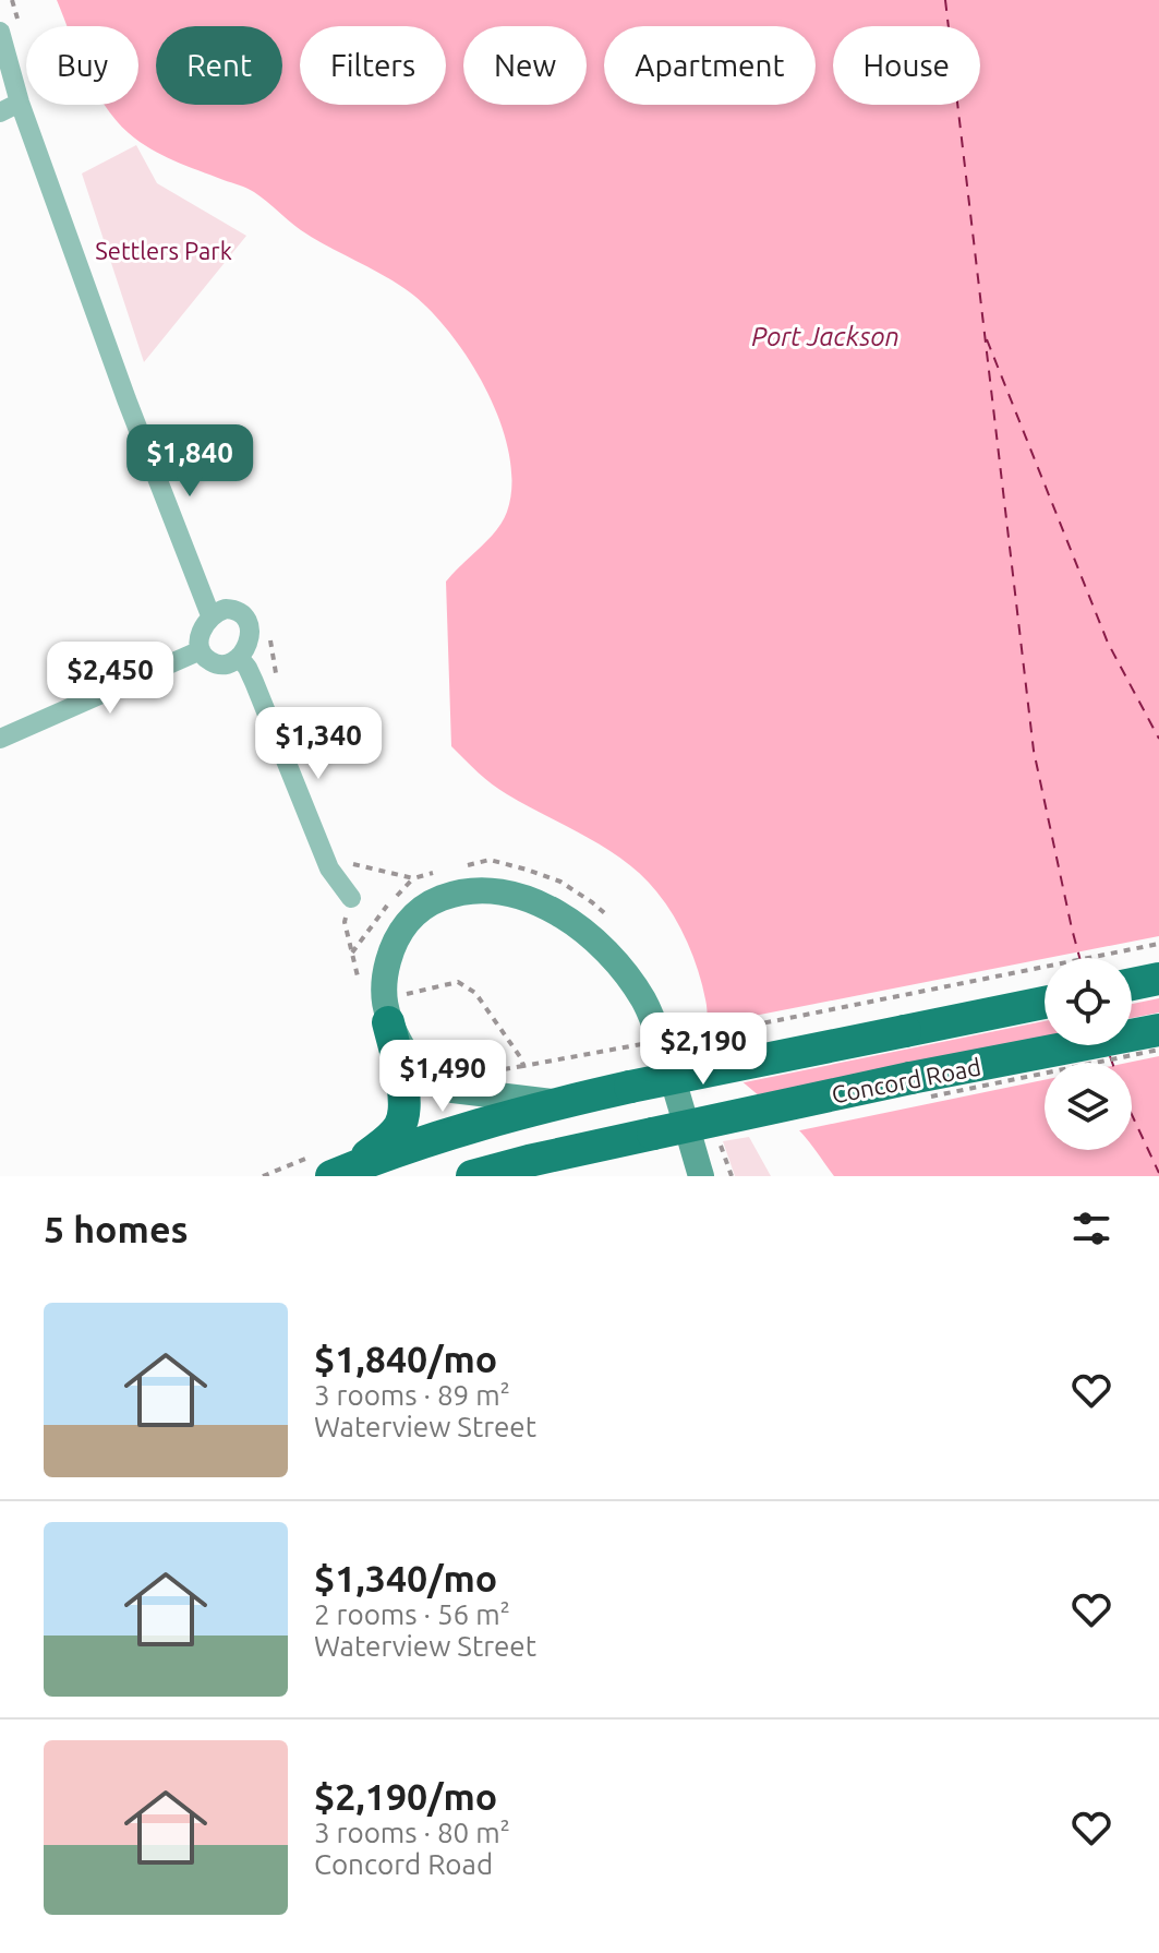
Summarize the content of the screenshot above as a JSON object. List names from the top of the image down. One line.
{"streets":{"highway":["Concord Road"]},"water":["Port Jackson"],"parks":["Settlers Park"],"page":{"chip":["Buy","Rent","Filters","New","Apartment","House"],"price":["$1,840","$2,450","$1,340","$2,190","$1,490"],"heading":"5 homes","list":[{"name":"$1,840/mo","note":"3 rooms · 89 m² · Waterview Street"},{"name":"$1,340/mo","note":"2 rooms · 56 m² · Waterview Street"},{"name":"$2,190/mo","note":"3 rooms · 80 m² · Concord Road"}]}}
